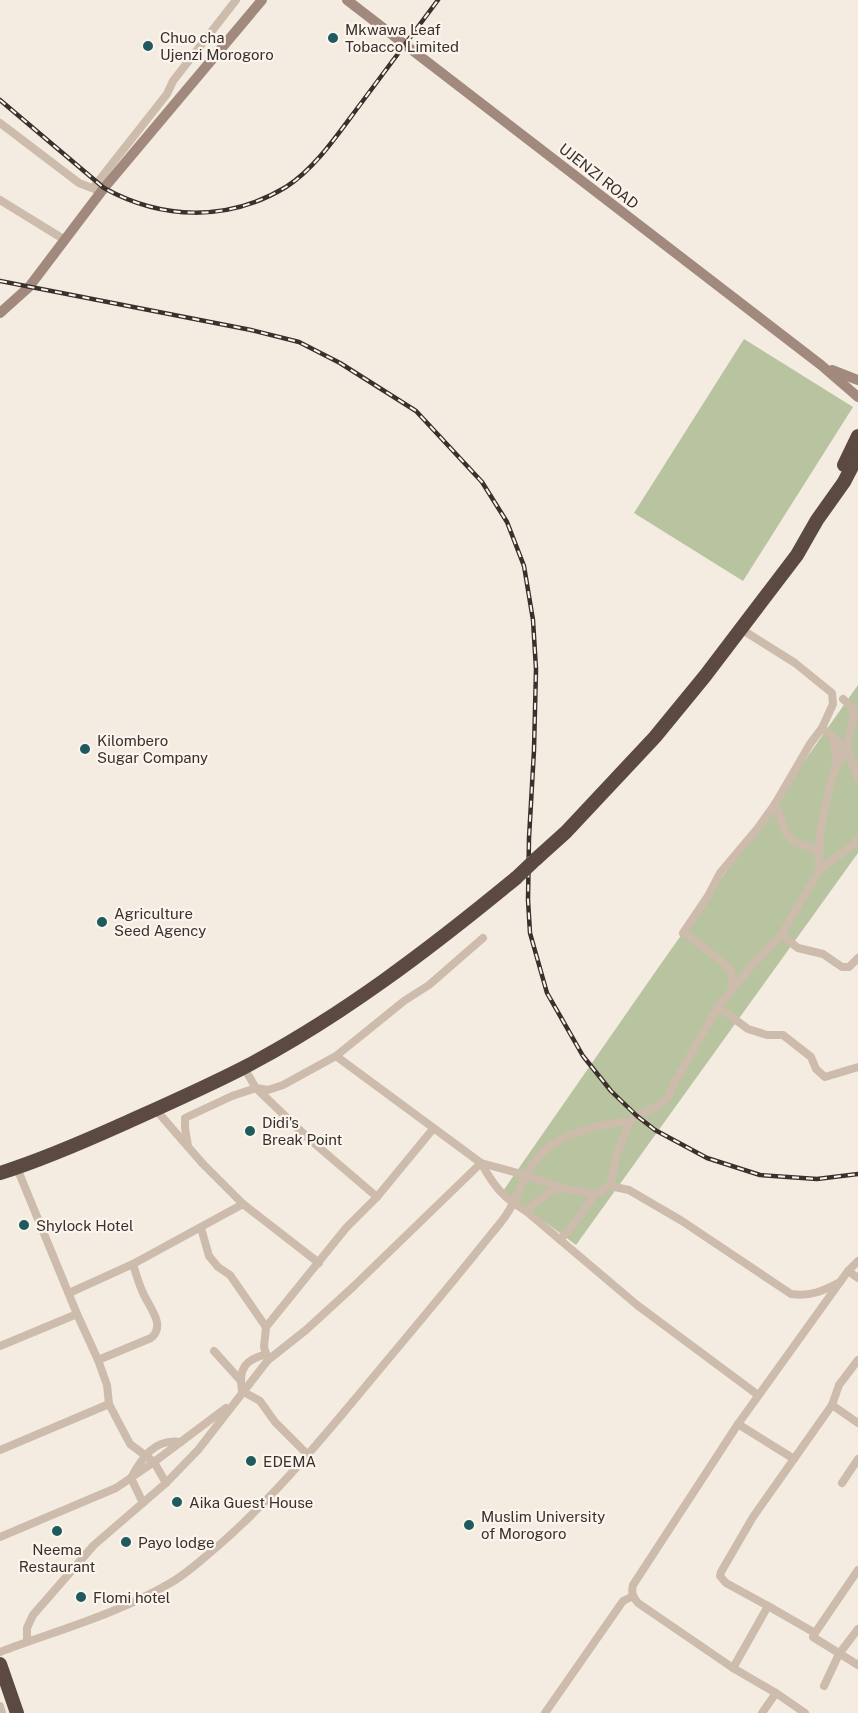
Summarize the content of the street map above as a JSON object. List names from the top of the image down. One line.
{"streets":{"street":["UJENZI ROAD"]},"places":["Mkwawa Leaf Tobacco Limited","Chuo cha Ujenzi Morogoro","Kilombero Sugar Company","Agriculture Seed Agency","Didi's Break Point","Shylock Hotel","EDEMA","Aika Guest House","Muslim University of Morogoro","Neema Restaurant","Payo lodge","Flomi hotel"]}
